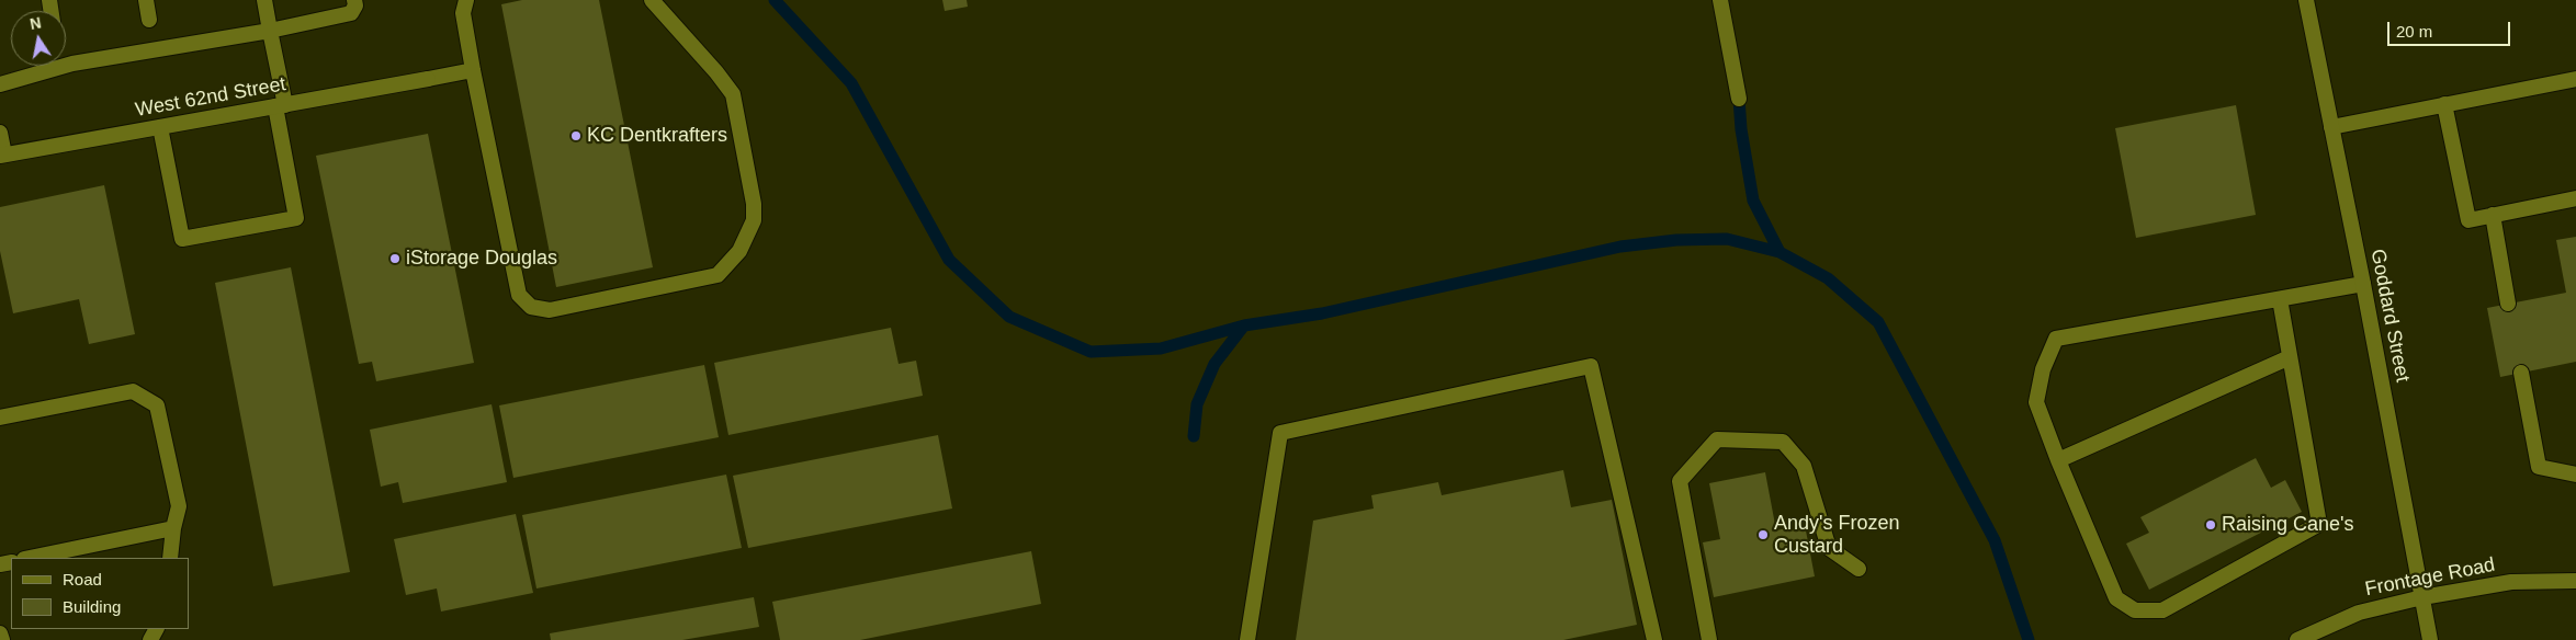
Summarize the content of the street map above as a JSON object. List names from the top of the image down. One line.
{"streets":{"street":["West 62nd Street","Goddard Street","Frontage Road"]},"crossings":[["Goddard Street","Frontage Road"]],"places":["KC Dentkrafters","iStorage Douglas","Raising Cane's","Andy's Frozen Custard"],"legend":["Road","Building"],"scale_bar":"20 m","north":"top"}
